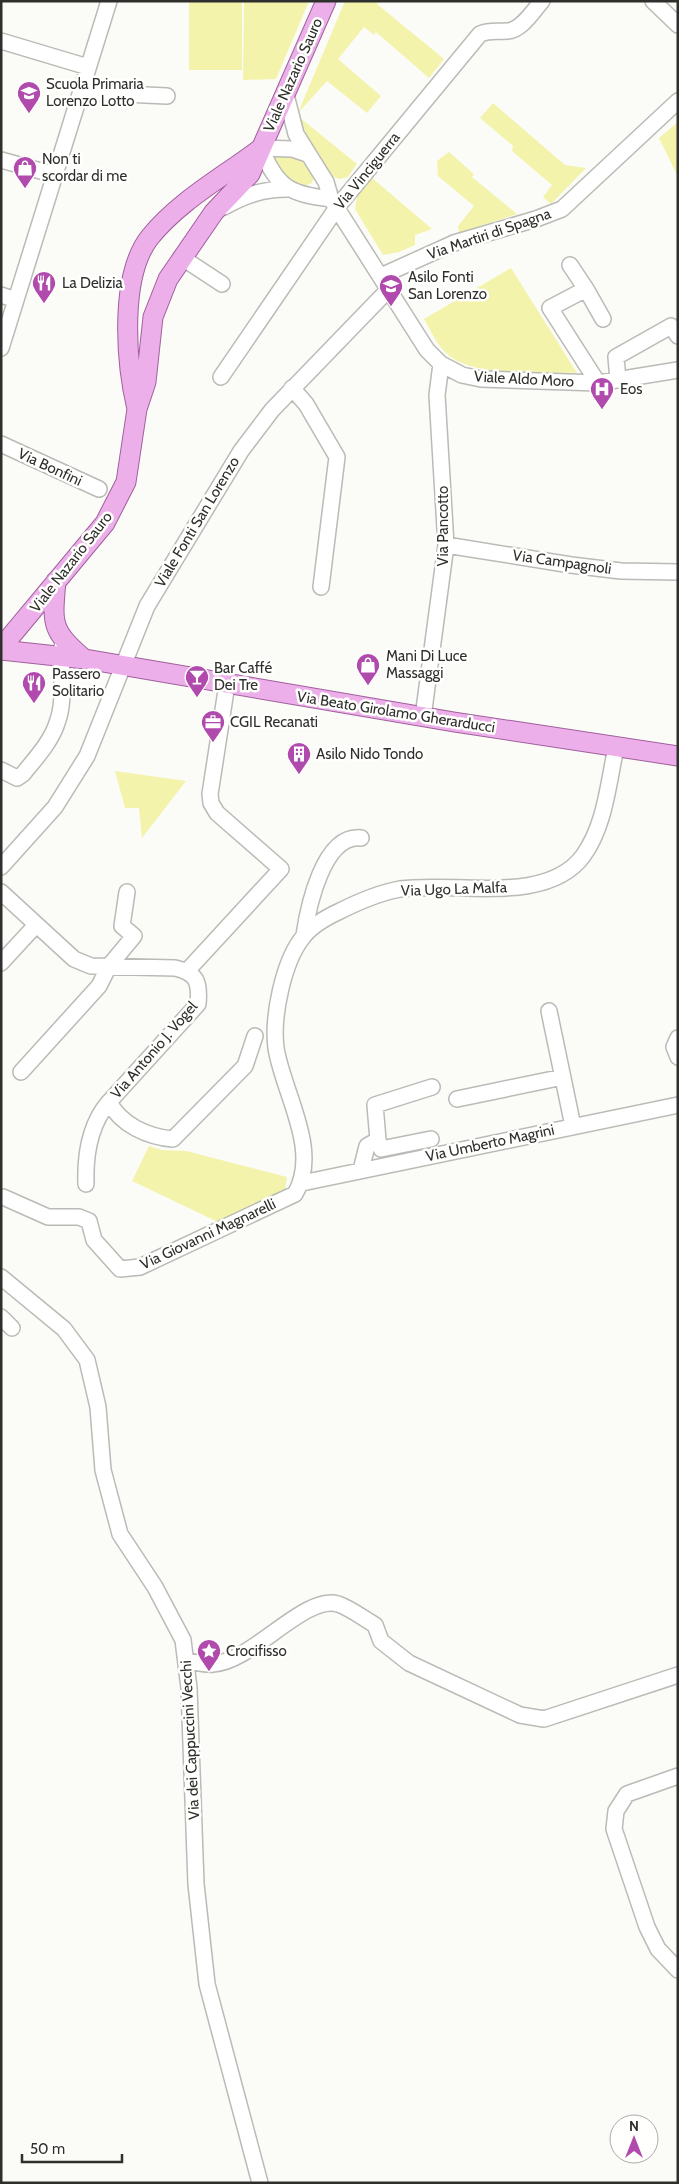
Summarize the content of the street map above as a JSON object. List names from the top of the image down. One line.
{"streets":{"main road":["Viale Nazario Sauro","Via Beato Girolamo Gherarducci"],"street":["Via Vinciguerra","Via Martiri di Spagna","Viale Aldo Moro","Via Bonfini","Viale Fonti San Lorenzo","Via Pancotto","Via Campagnoli","Via Ugo La Malfa","Via Antonio J. Vogel","Via Umberto Magrini","Via Giovanni Magnarelli","Via dei Cappuccini Vecchi"]},"crossings":[["Viale Nazario Sauro","Viale Aldo Moro"],["Via Vinciguerra","Viale Aldo Moro"],["Via Martiri di Spagna","Viale Aldo Moro"],["Via Martiri di Spagna","Viale Fonti San Lorenzo"],["Viale Aldo Moro","Viale Fonti San Lorenzo"],["Viale Aldo Moro","Via Pancotto"],["Viale Fonti San Lorenzo","Via Beato Girolamo Gherarducci"],["Via Pancotto","Via Campagnoli"],["Via Pancotto","Via Beato Girolamo Gherarducci"],["Via Beato Girolamo Gherarducci","Via Ugo La Malfa"],["Via Ugo La Malfa","Via Umberto Magrini"],["Via Ugo La Malfa","Via Giovanni Magnarelli"],["Via Umberto Magrini","Via Giovanni Magnarelli"]],"places":{"school or university":["Scuola Primaria Lorenzo Lotto","Asilo Fonti San Lorenzo"],"shop":["Non ti scordar di me","Mani Di Luce Massaggi"],"restaurant":["La Delizia","Passero Solitario"],"hospital":["Eos"],"bar":["Bar Caffé Dei Tre"],"office":["CGIL Recanati"],"building":["Asilo Nido Tondo"],"place":["Crocifisso"]},"scale_bar":"50 m","north":"top"}
